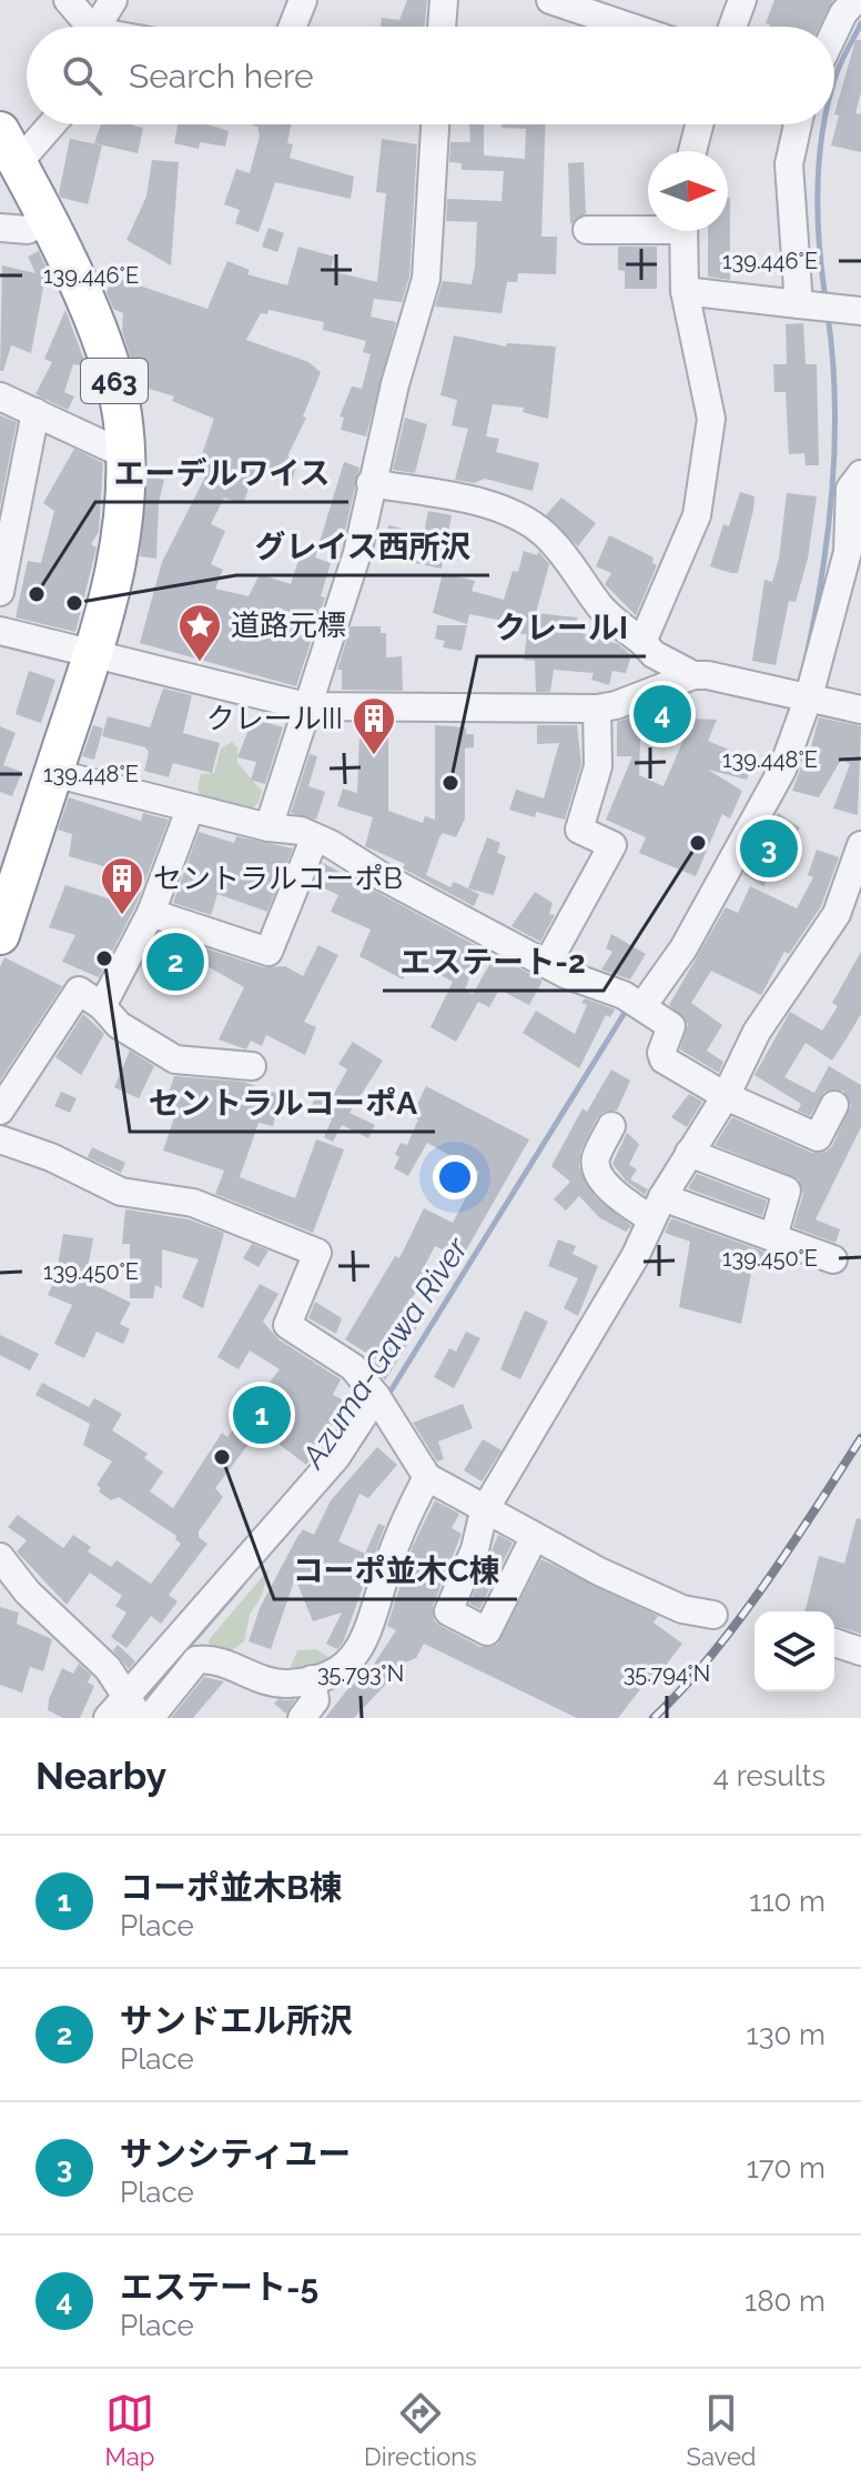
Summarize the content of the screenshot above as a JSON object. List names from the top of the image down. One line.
{"streets":{"highway":["463"]},"water":["Azuma-Gawa River"],"places":{"other":["エーデルワイス","グレイス西所沢","クレールI","エステート-2","セントラルコーポA","コーポ並木C棟"],"place":["道路元標"],"building":["クレールIII","セントラルコーポB"]},"north":"right","page":{"search":"Search here","pins":["4","3","2","1"],"heading":["Nearby","4 results"],"list":[{"mark":"1","name":"コーポ並木B棟","note":"Place","value":"110 m"},{"mark":"2","name":"サンドエル所沢","note":"Place","value":"130 m"},{"mark":"3","name":"サンシティユー","note":"Place","value":"170 m"},{"mark":"4","name":"エステート-5","note":"Place","value":"180 m"}],"nav":["Map","Directions","Saved"]},"coordinates":["139.446°E","139.448°E","139.450°E","35.793°N","35.794°N"]}
